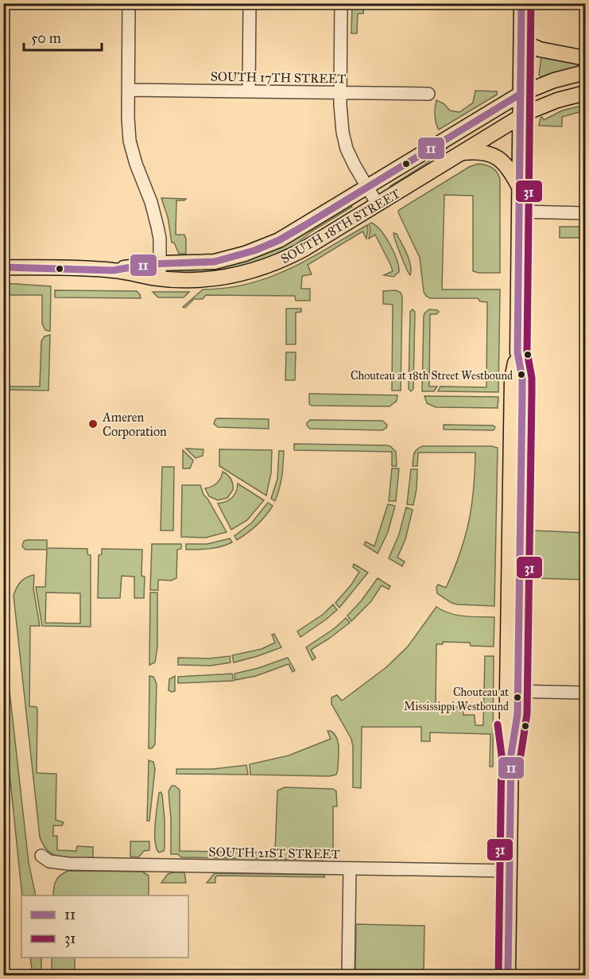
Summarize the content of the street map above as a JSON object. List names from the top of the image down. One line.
{"streets":{"main road":["SOUTH 18TH STREET"],"street":["SOUTH 17TH STREET","SOUTH 21ST STREET"]},"places":["Chouteau at 18th Street Westbound","Ameren Corporation","Chouteau at Mississippi Westbound"],"lines":["transit line 11","transit line 31"],"legend":["11","31"],"scale_bar":"50 m"}
